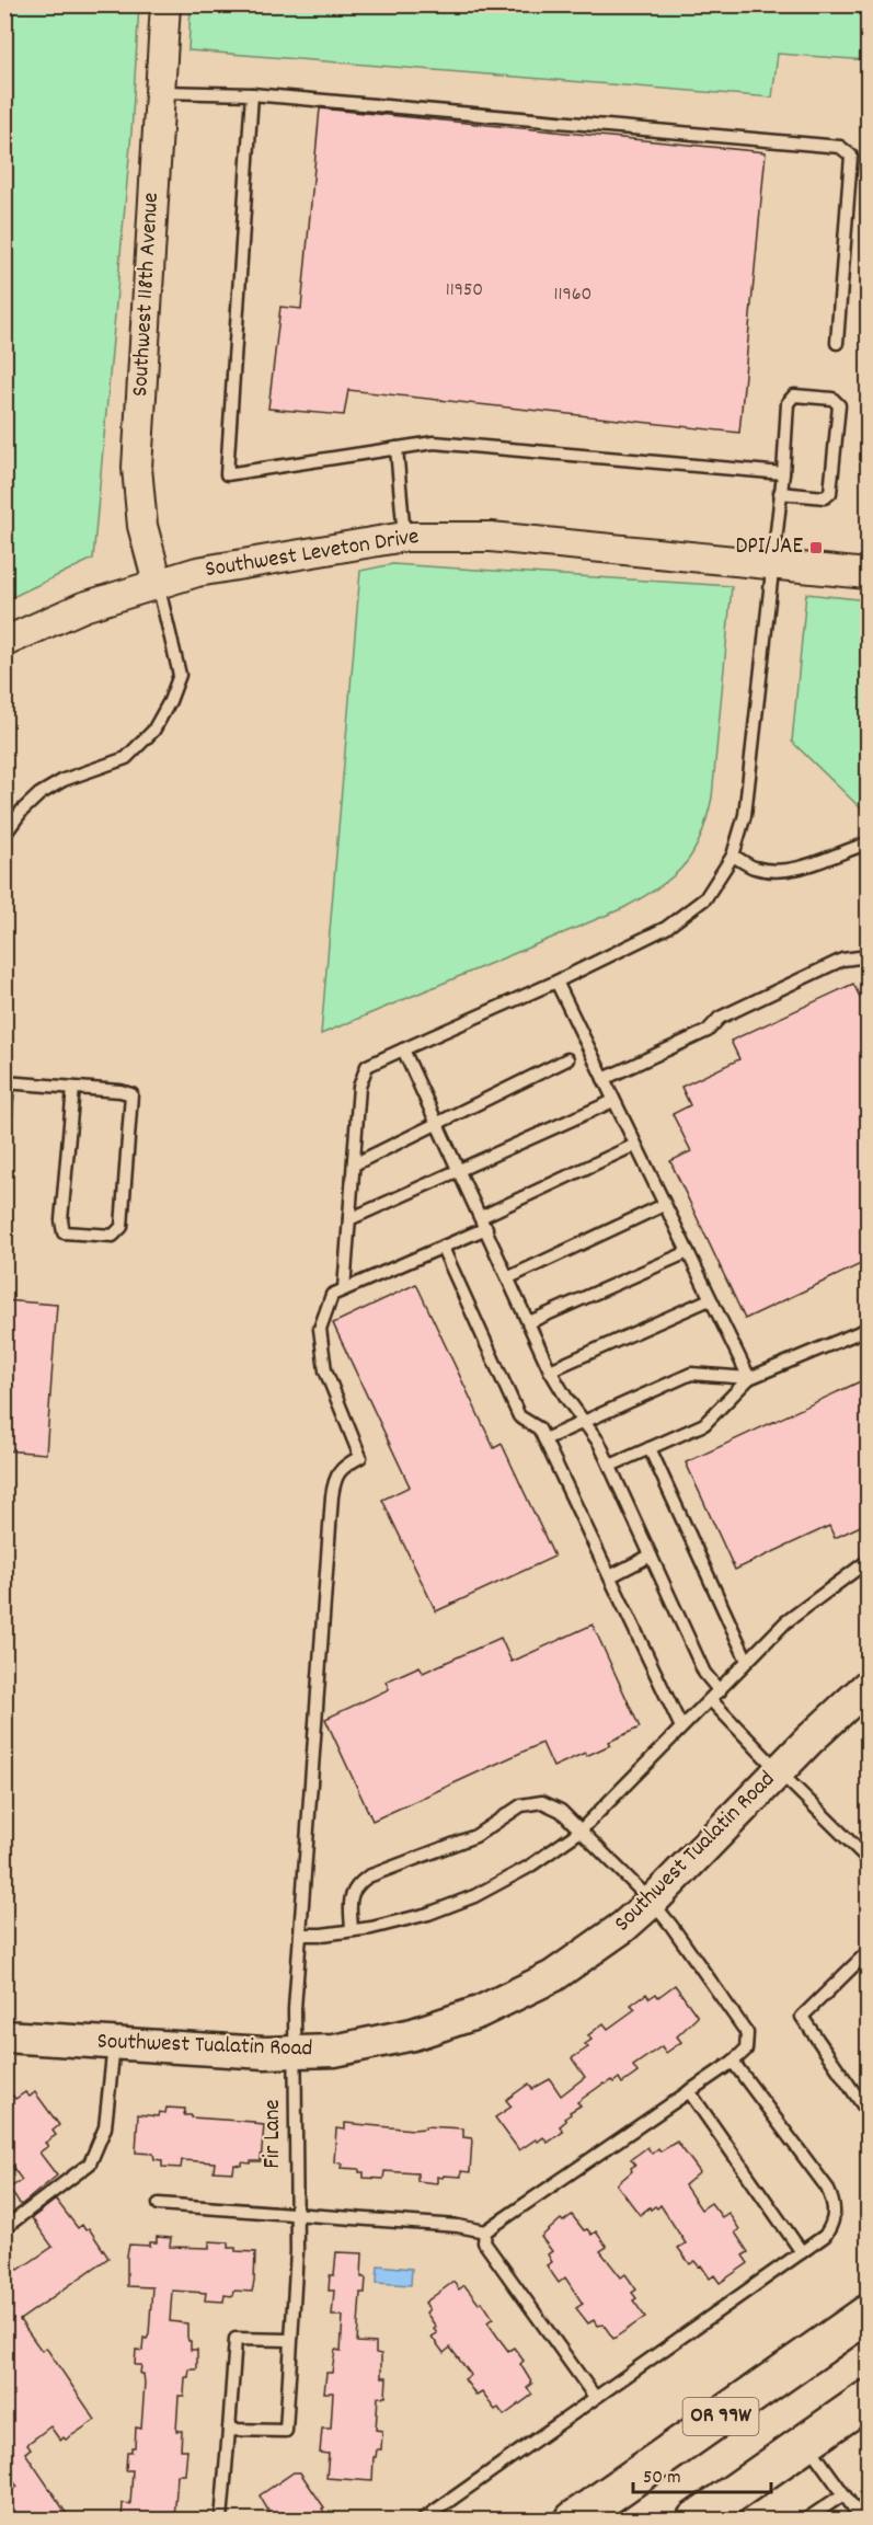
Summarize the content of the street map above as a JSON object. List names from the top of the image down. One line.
{"streets":{"highway":["OR 99W"],"main road":["Southwest Tualatin Road"],"street":["Southwest 118th Avenue","Southwest Leveton Drive"],"lane":["Fir Lane"]},"crossings":[["Southwest 118th Avenue","Southwest Leveton Drive"],["Southwest Tualatin Road","Fir Lane"]],"places":{"transit":["DPI/JAE"]},"house_numbers":["11950","11960"],"scale_bar":"50 m"}
